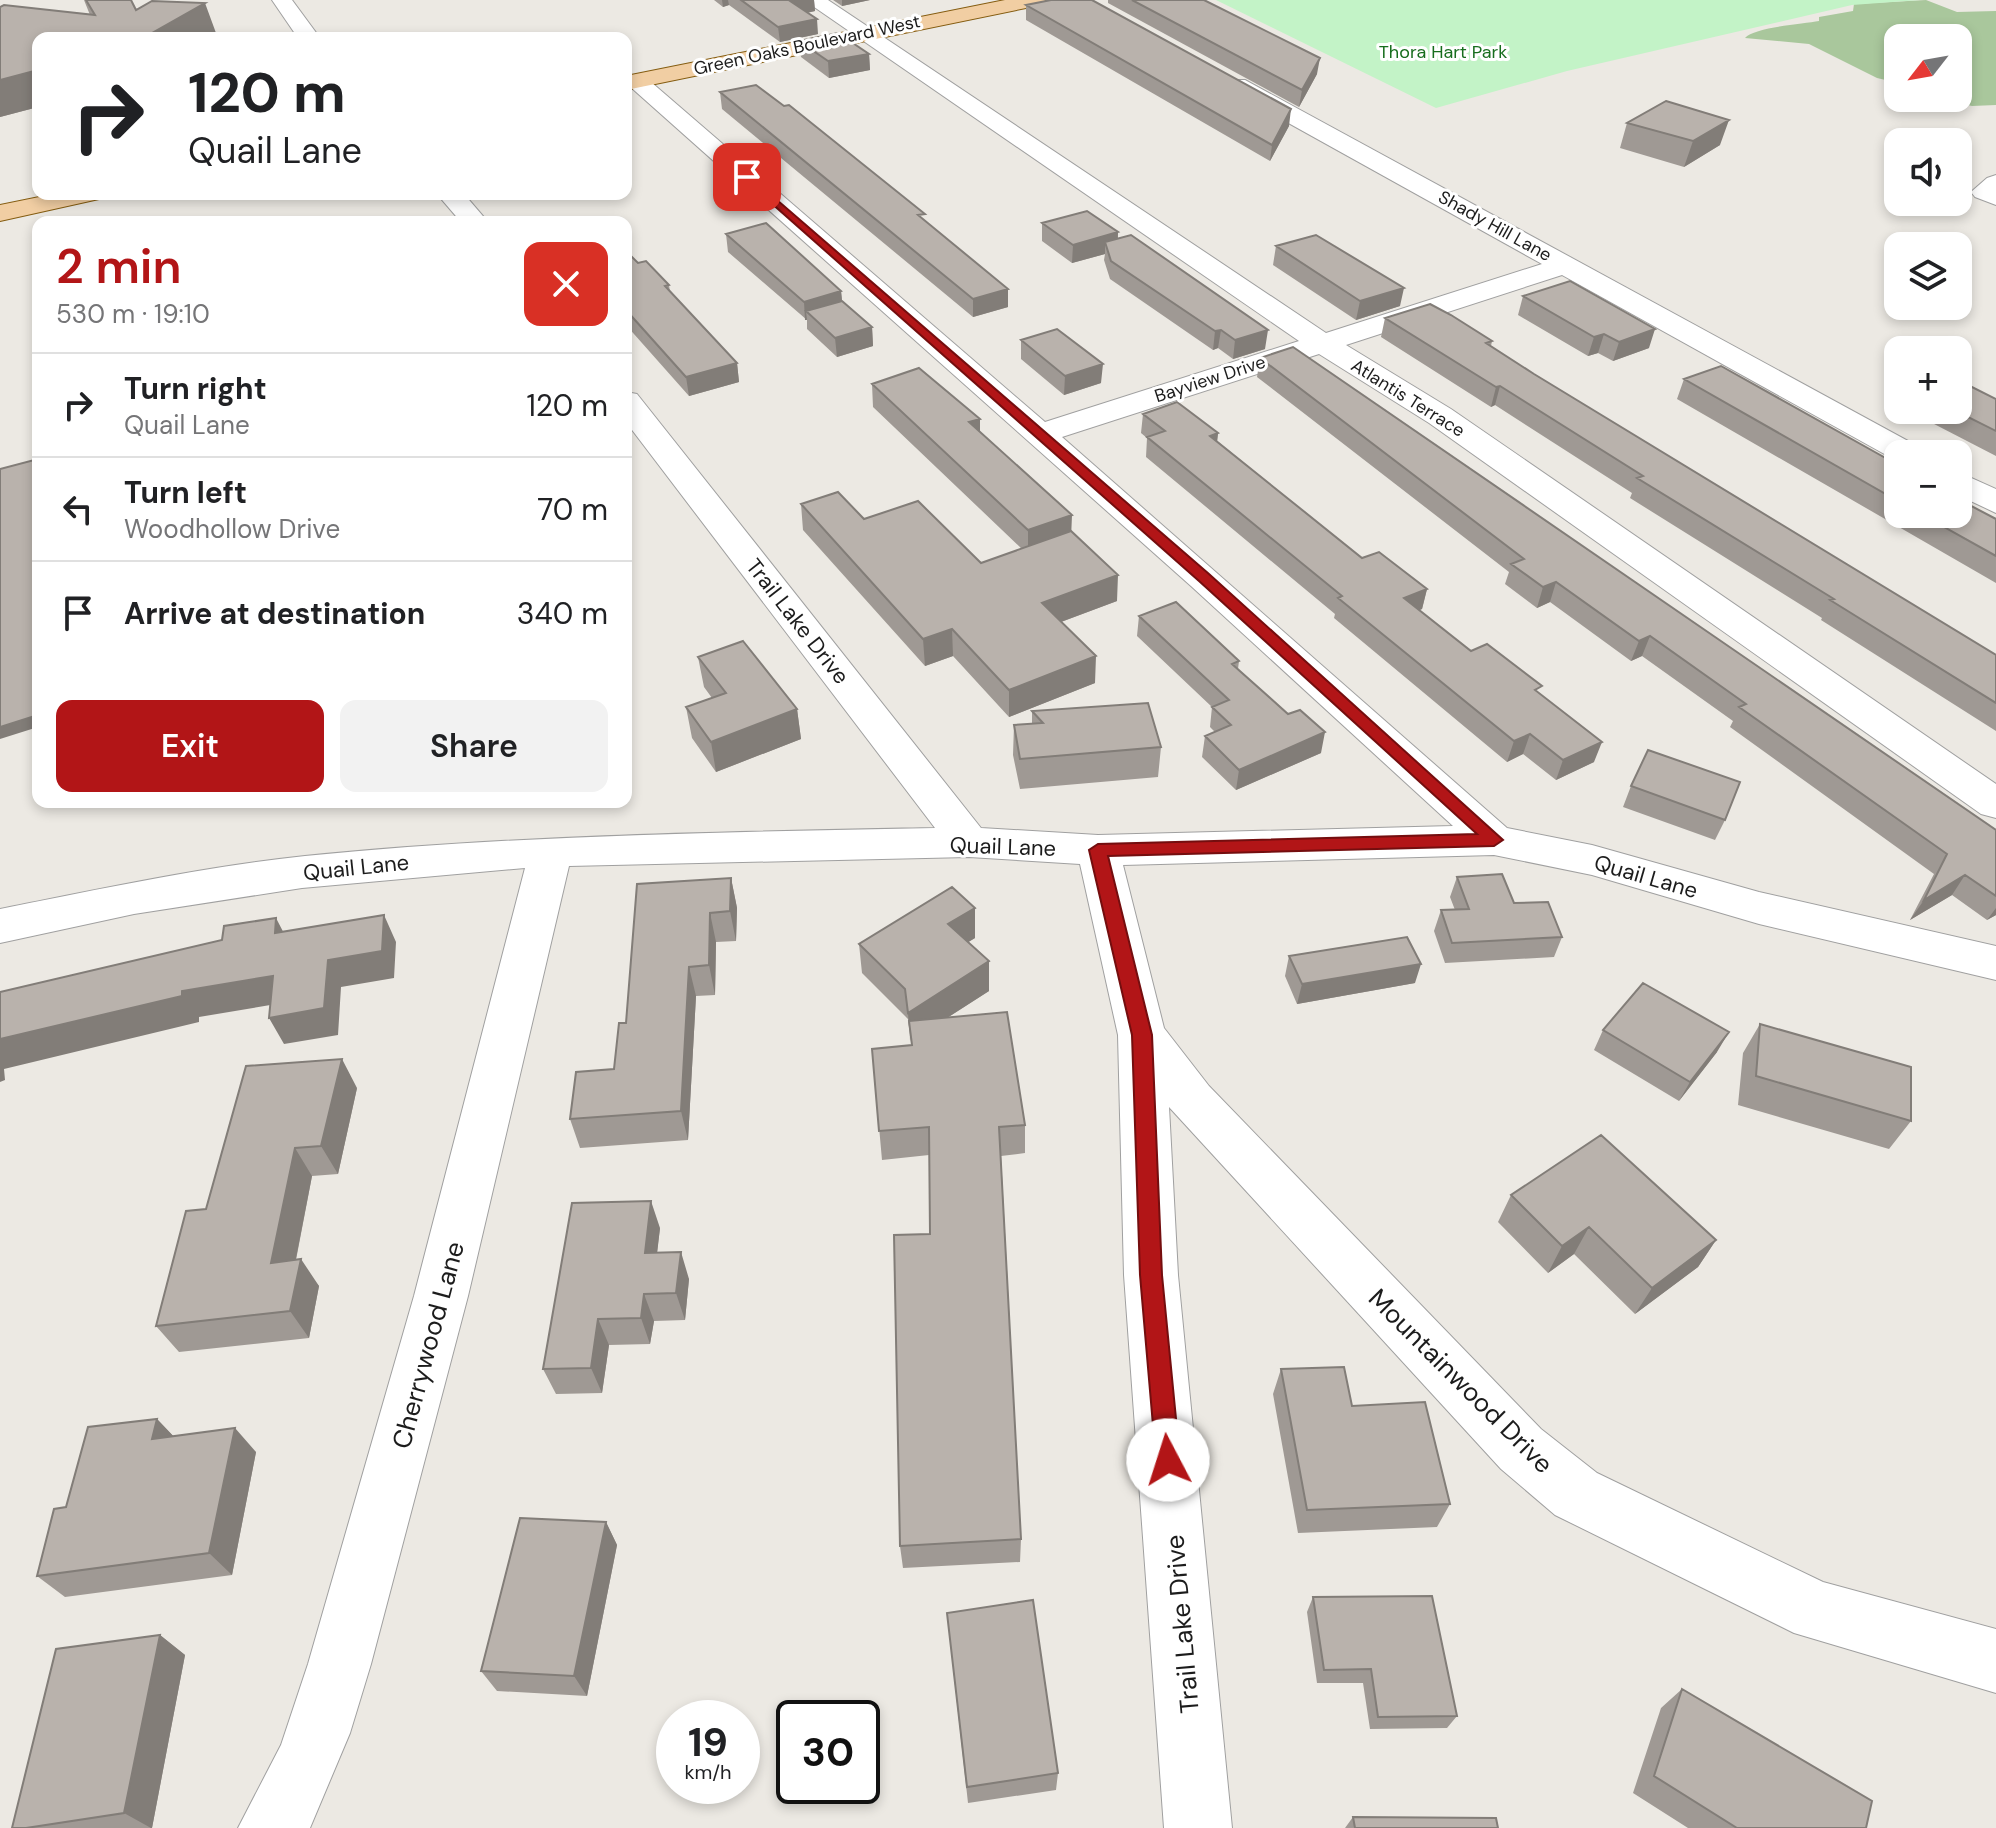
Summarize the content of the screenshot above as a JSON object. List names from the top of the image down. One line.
{"streets":{"main road":["Green Oaks Boulevard West"],"street":["Shady Hill Lane","Bayview Drive","Atlantis Terrace","Trail Lake Drive","Quail Lane","Cherrywood Lane","Mountainwood Drive"]},"crossings":[["Green Oaks Boulevard West","Atlantis Terrace"],["Shady Hill Lane","Bayview Drive"],["Bayview Drive","Atlantis Terrace"],["Trail Lake Drive","Quail Lane"],["Trail Lake Drive","Mountainwood Drive"],["Quail Lane","Cherrywood Lane"]],"parks":["Thora Hart Park"],"north":"bottom left","page":{"map_buttons":["+","−"],"turn":["120 m","Quail Lane"],"heading":["2 min","530 m · 19:10"],"list":[{"name":"Turn right","note":"Quail Lane","value":"120 m"},{"name":"Turn left","note":"Woodhollow Drive","value":"70 m"},{"name":"Arrive at destination","value":"340 m"}],"buttons":["Exit","Share"],"speed":"19 km/h","limit":"30"}}
